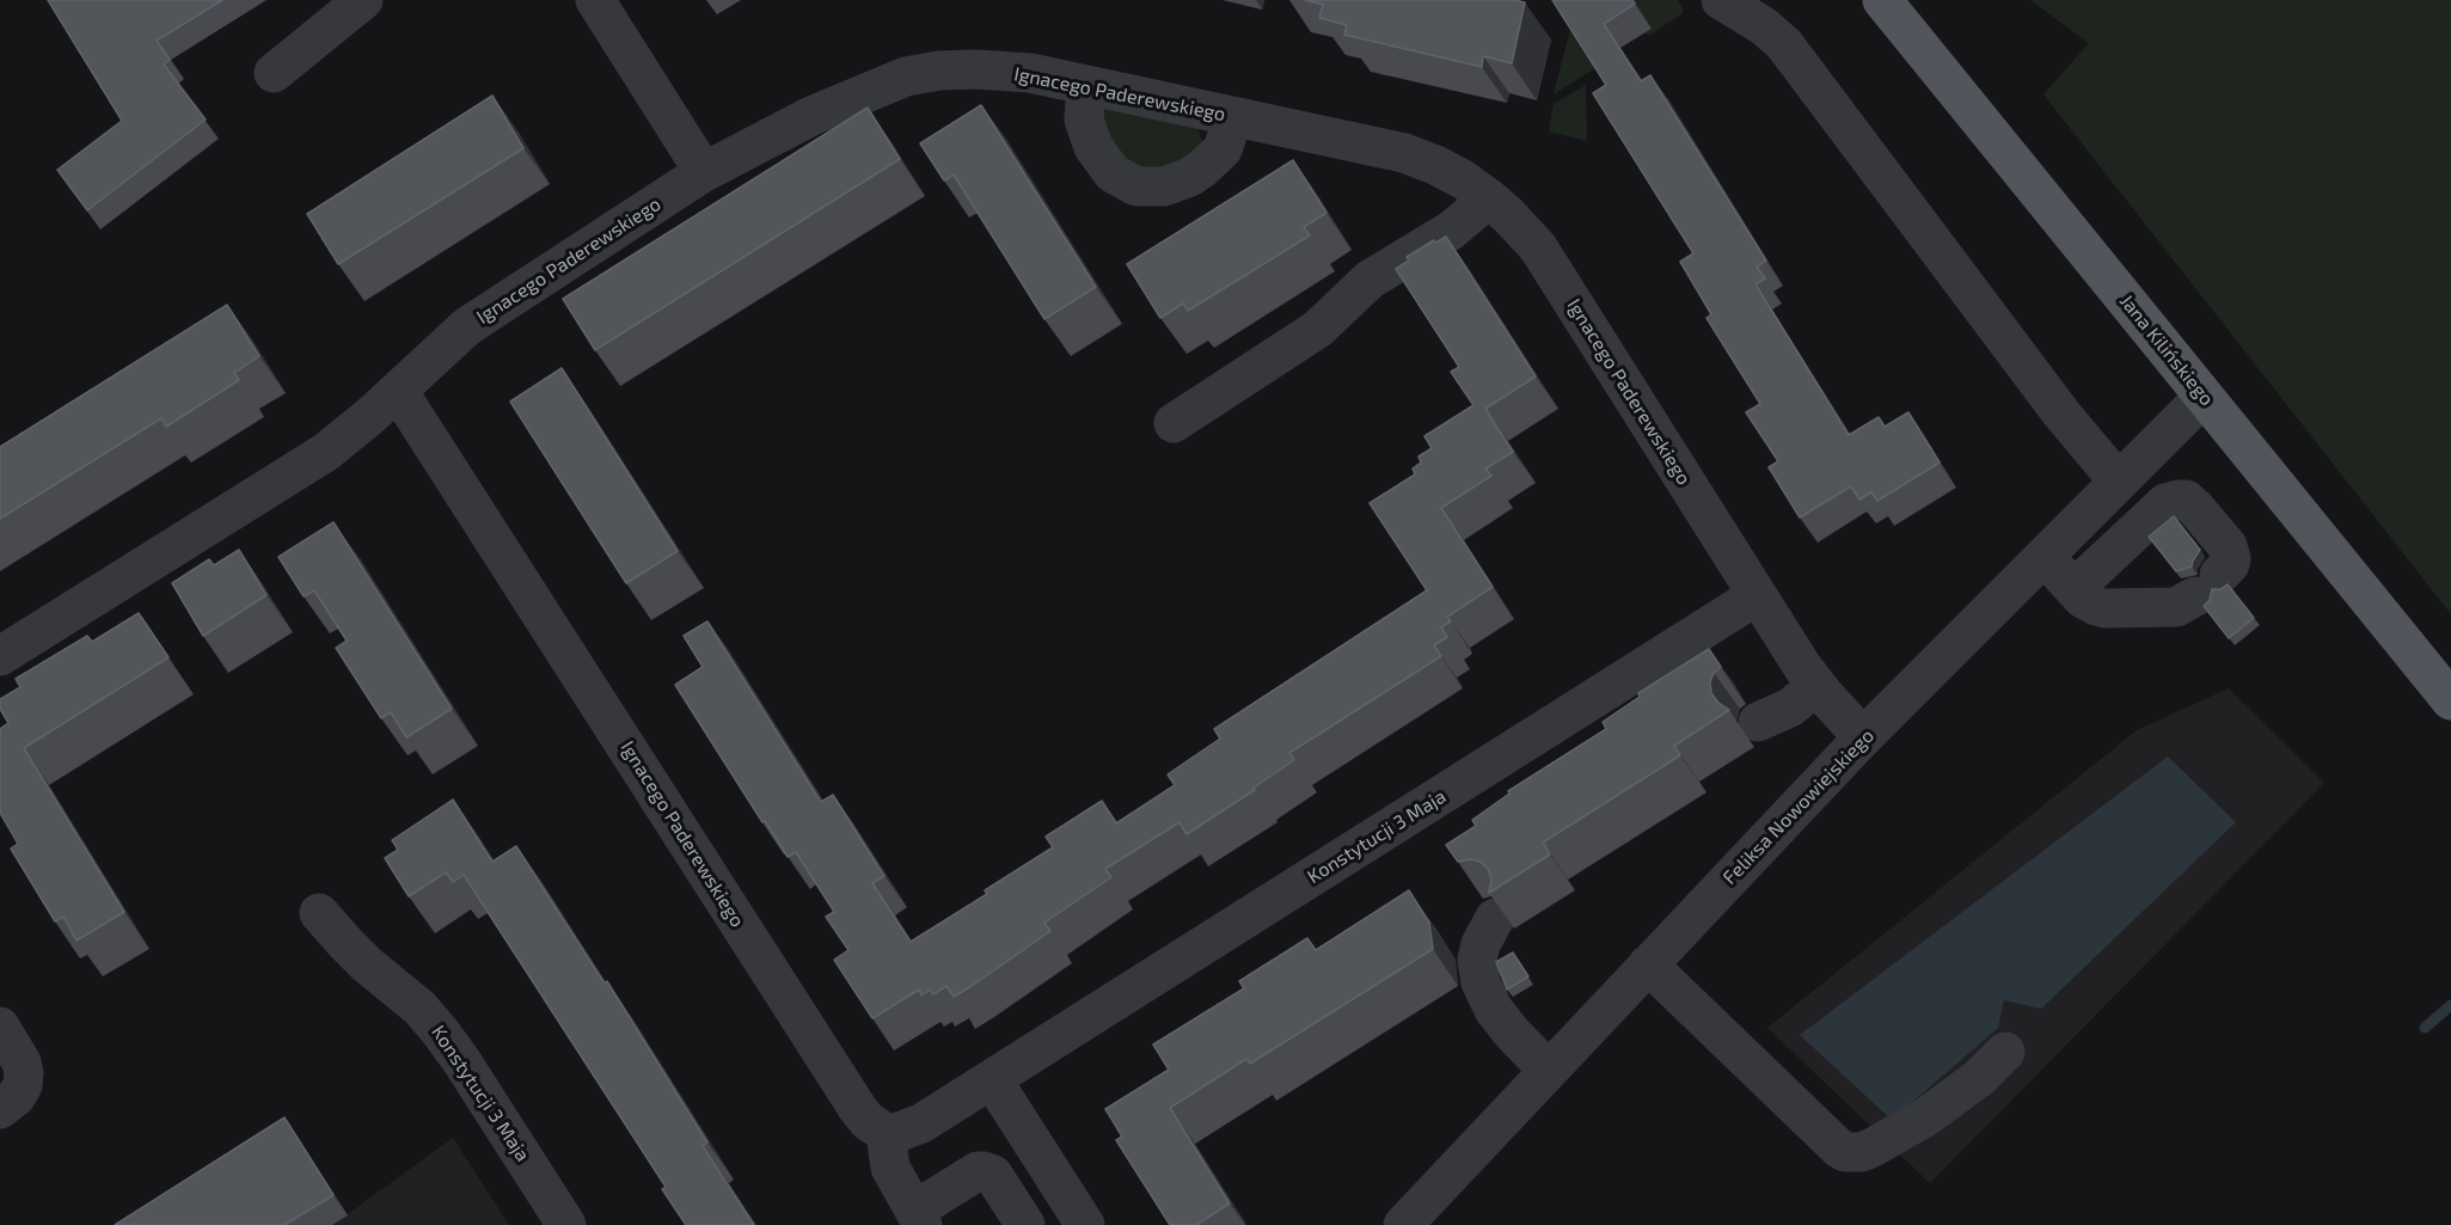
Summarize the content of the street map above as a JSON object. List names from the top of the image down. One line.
{"streets":{"main road":["Jana Kilińskiego"],"street":["Ignacego Paderewskiego","Feliksa Nowowiejskiego","Konstytucji 3 Maja"]},"crossings":[["Ignacego Paderewskiego","Konstytucji 3 Maja"],["Jana Kilińskiego","Feliksa Nowowiejskiego"]]}
